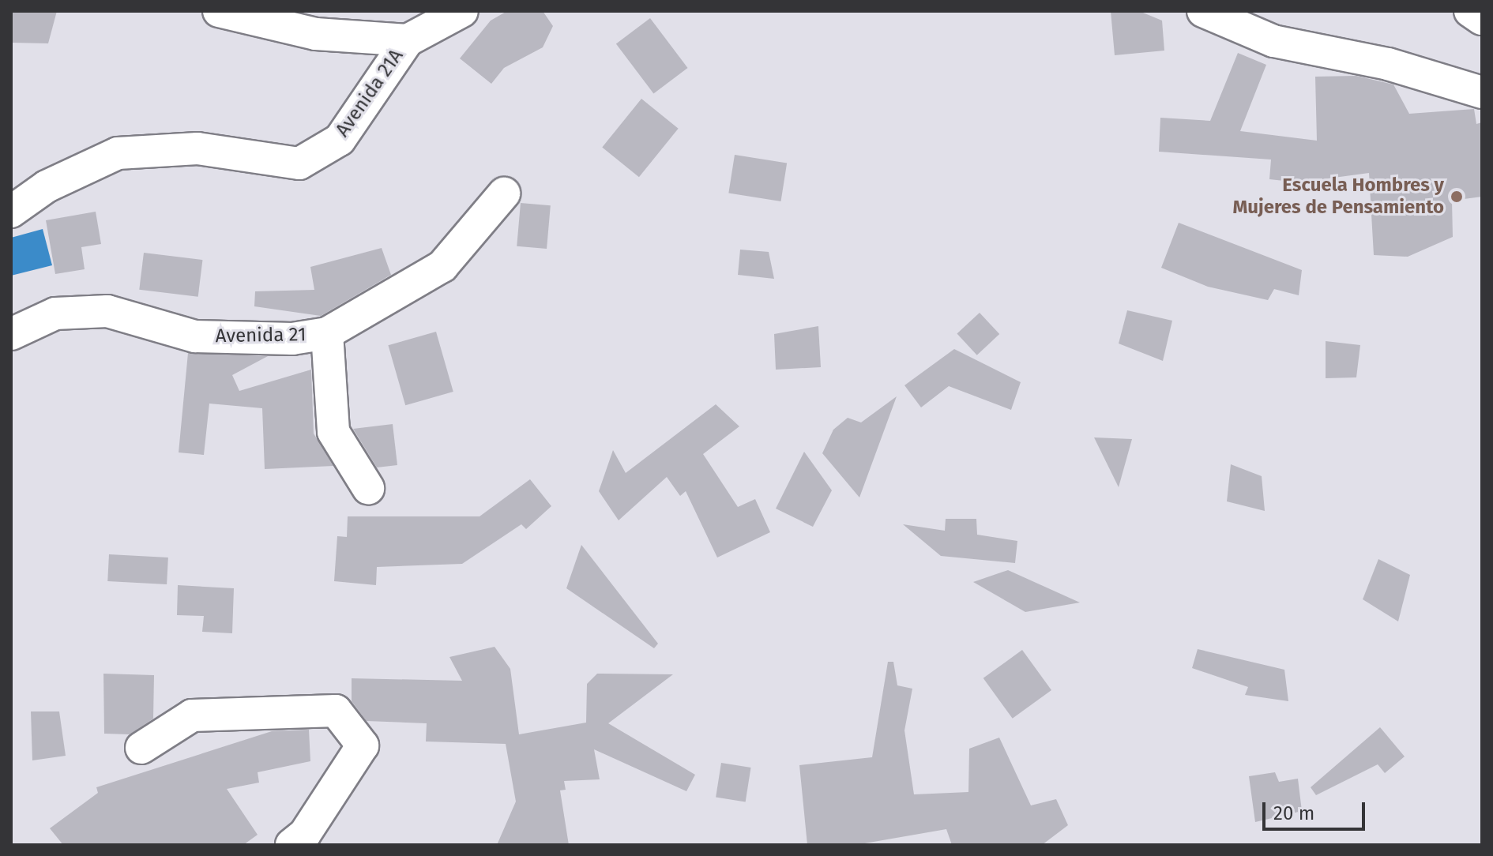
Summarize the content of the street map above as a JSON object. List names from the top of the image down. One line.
{"streets":{"street":["Avenida 21A","Avenida 21"]},"places":["Escuela Hombres y Mujeres de Pensamiento"],"scale_bar":"20 m"}
